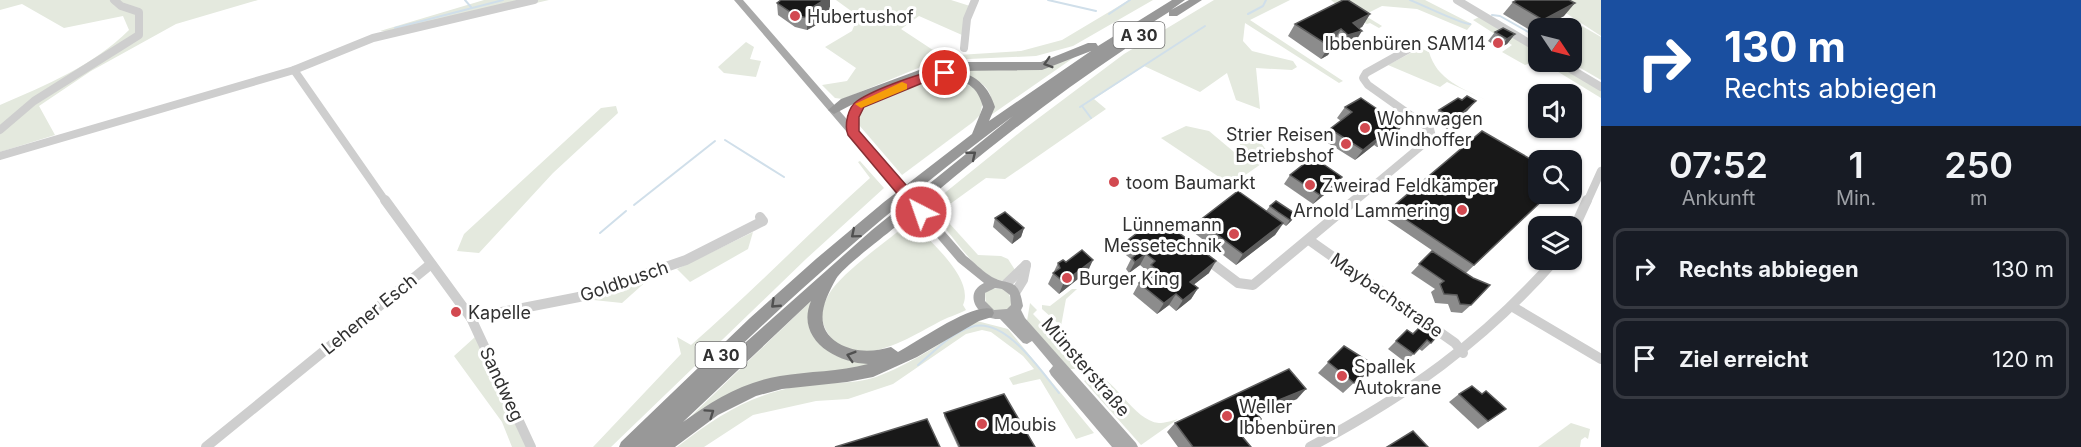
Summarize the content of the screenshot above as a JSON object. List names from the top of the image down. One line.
{"streets":{"highway":["A 30"],"main road":["Münsterstraße"],"street":["Goldbusch","Maybachstraße","Lehener Esch","Sandweg"]},"crossings":[["Goldbusch","Sandweg"],["Lehener Esch","Sandweg"]],"places":["Hubertushof","Ibbenbüren SAM14","Wohnwagen Windhoffer","Strier Reisen Betriebshof","toom Baumarkt","Zweirad Feldkämper","Arnold Lammering","Lünnemann Messetechnik","Burger King","Kapelle","Spallek Autokrane","Weller Ibbenbüren","Moubis"],"north":"bottom right","page":{"turn":["130 m","Rechts abbiegen"],"eta":["07:52","Ankunft","1","Min.","250","m"],"list":[{"name":"Rechts abbiegen","value":"130 m"},{"name":"Ziel erreicht","value":"120 m"}]}}
